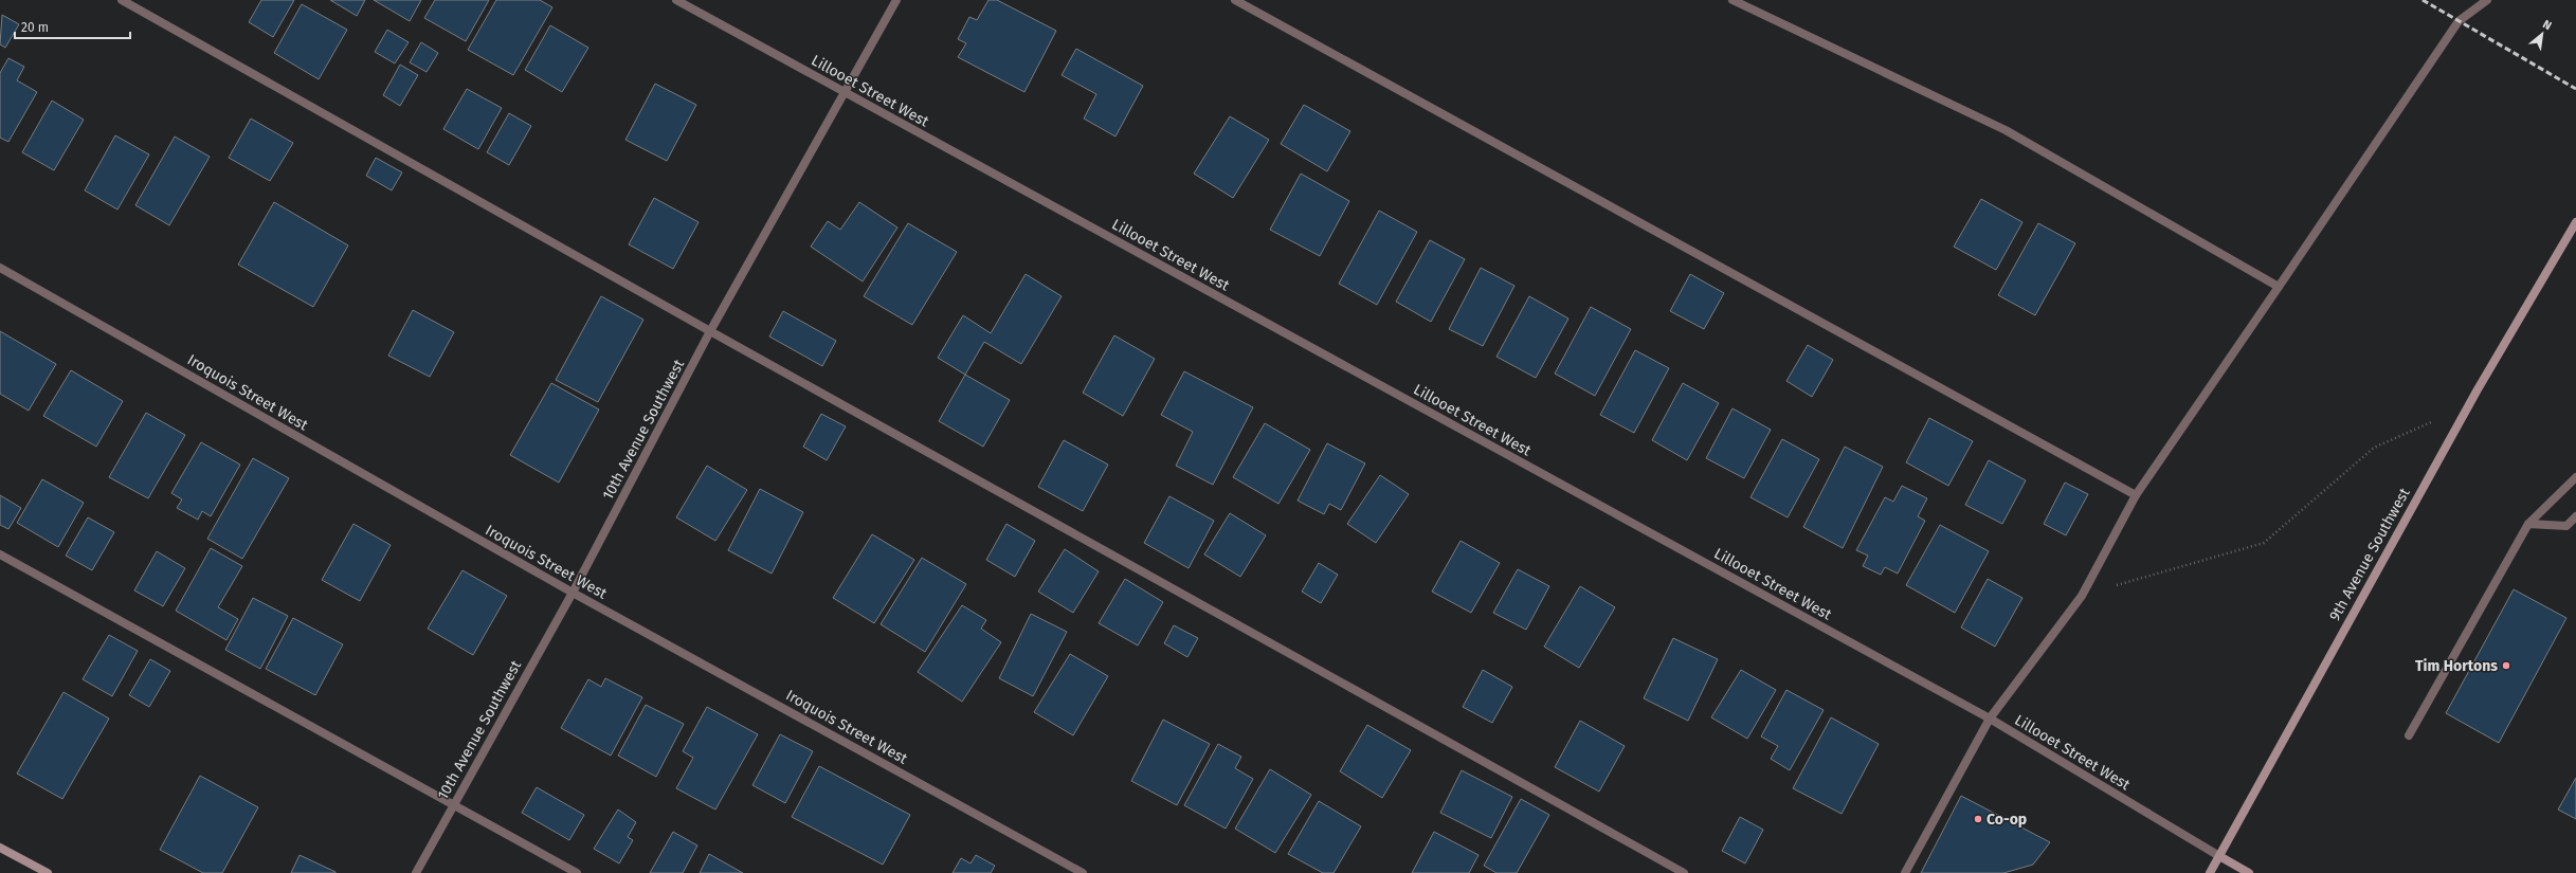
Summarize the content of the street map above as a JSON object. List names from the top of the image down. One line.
{"streets":{"main road":["Lillooet Street West","9th Avenue Southwest"],"street":["Iroquois Street West","10th Avenue Southwest"]},"crossings":[["Lillooet Street West","10th Avenue Southwest"],["Lillooet Street West","9th Avenue Southwest"],["Iroquois Street West","10th Avenue Southwest"]],"places":["Tim Hortons","Co-op"],"scale_bar":"20 m","north":"top right"}
